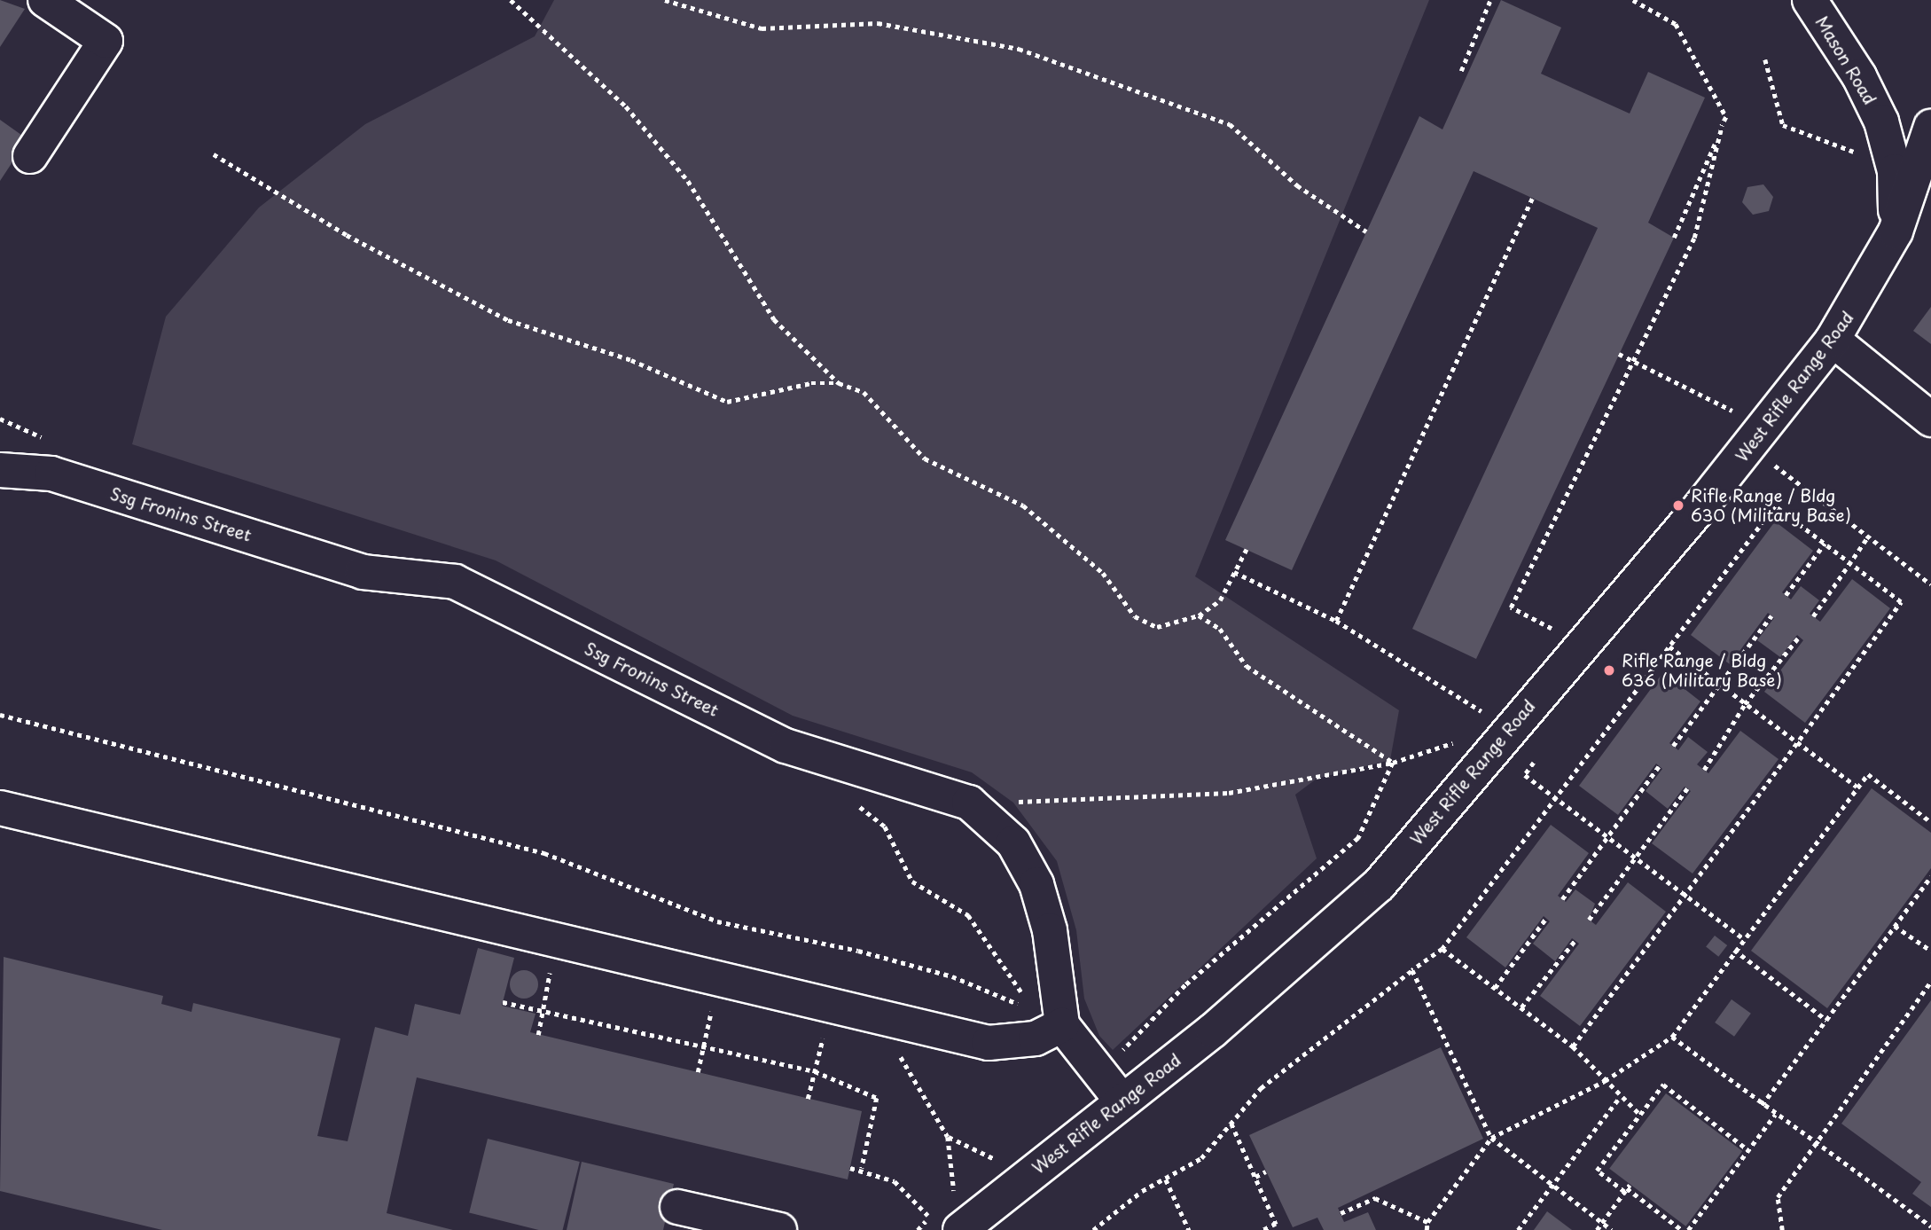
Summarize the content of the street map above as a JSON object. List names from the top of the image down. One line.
{"streets":{"street":["Mason Road","West Rifle Range Road","Ssg Fronins Street"]},"crossings":[["Mason Road","West Rifle Range Road"]],"places":["Rifle Range / Bldg 630 (Military Base)","Rifle Range / Bldg 636 (Military Base)"]}
